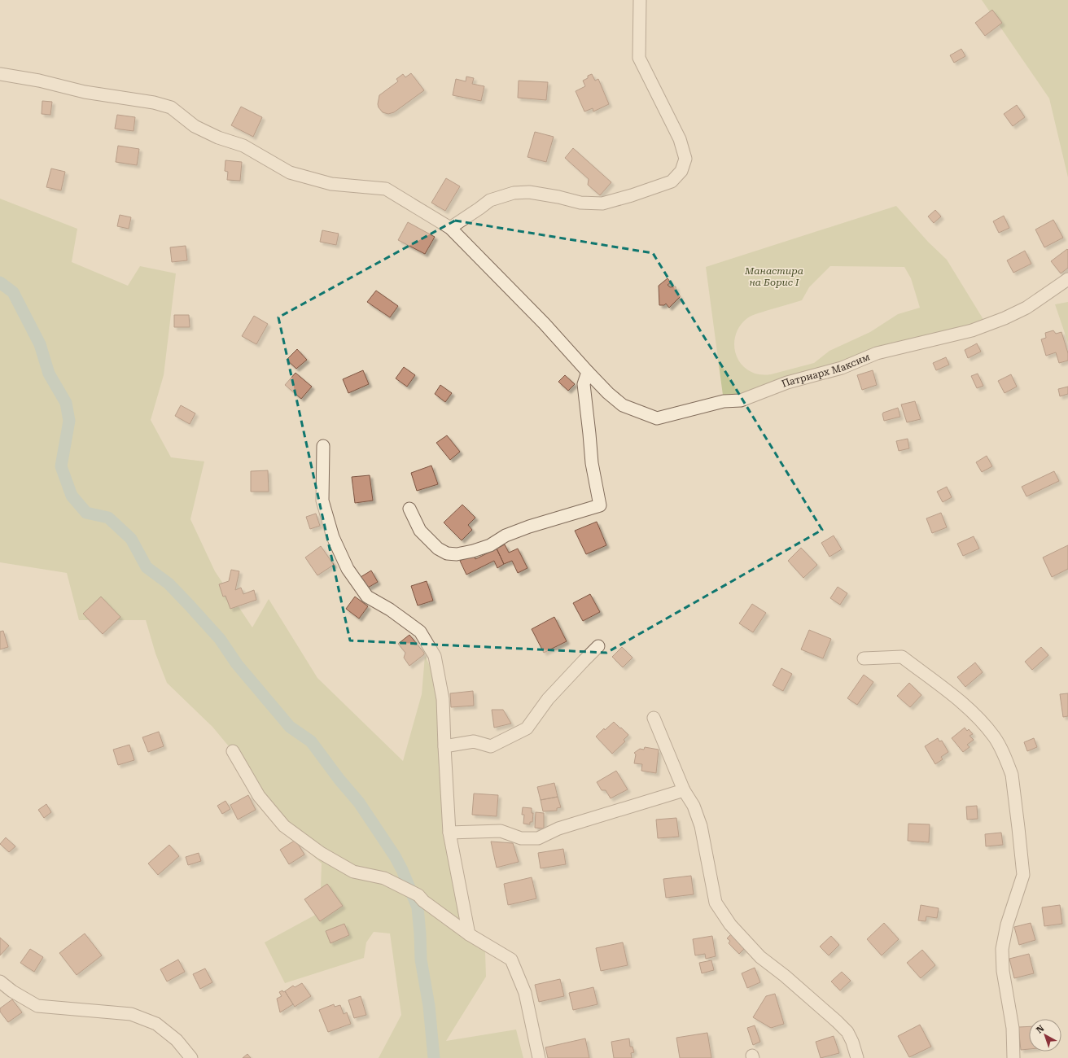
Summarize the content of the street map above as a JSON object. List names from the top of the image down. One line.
{"streets":{"street":["Патриарх Максим"]},"parks":["Манастира на Борис І"],"north":"top left"}
